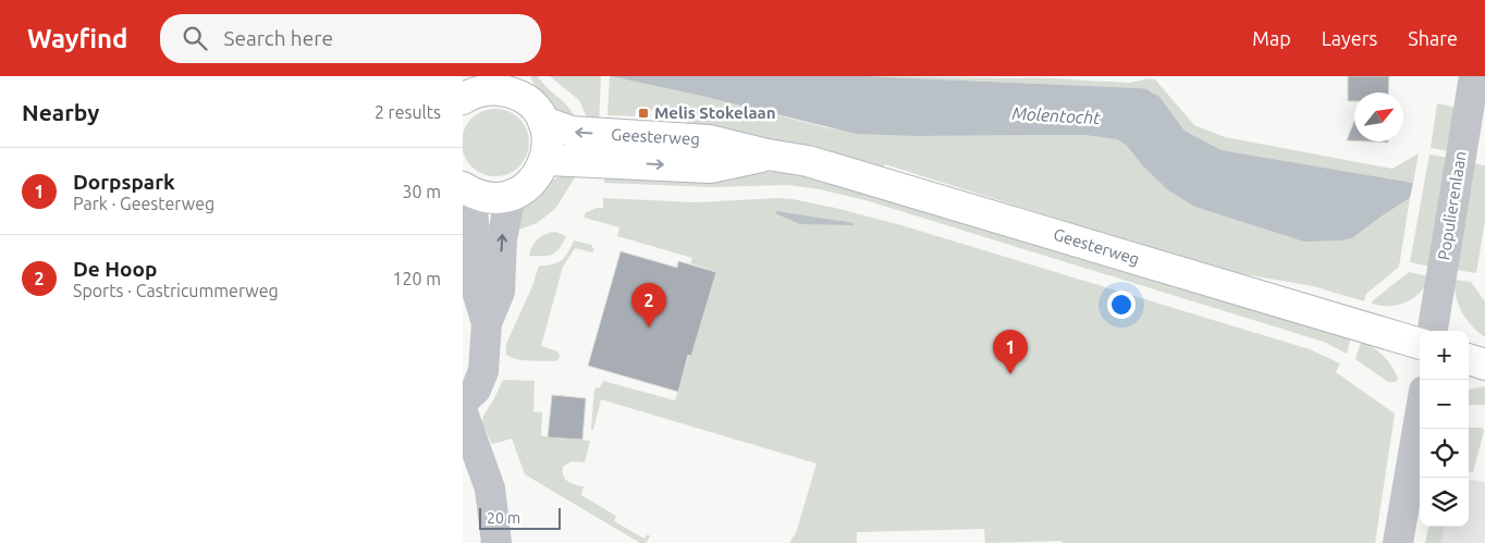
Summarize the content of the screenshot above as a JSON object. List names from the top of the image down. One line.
{"streets":{"main road":["Geesterweg"],"street":["Populierenlaan"]},"water":["Molentocht"],"places":{"transit":["Melis Stokelaan"]},"scale_bar":"20 m","north":"top right","page":{"header":"Wayfind","search":"Search here","nav":["Map","Layers","Share"],"heading":["Nearby","2 results"],"list":[{"mark":"1","name":"Dorpspark","note":"Park · Geesterweg","value":"30 m"},{"mark":"2","name":"De Hoop","note":"Sports · Castricummerweg","value":"120 m"}],"pins":["2","1"],"map_buttons":["+","−"],"scale":"20 m"}}
